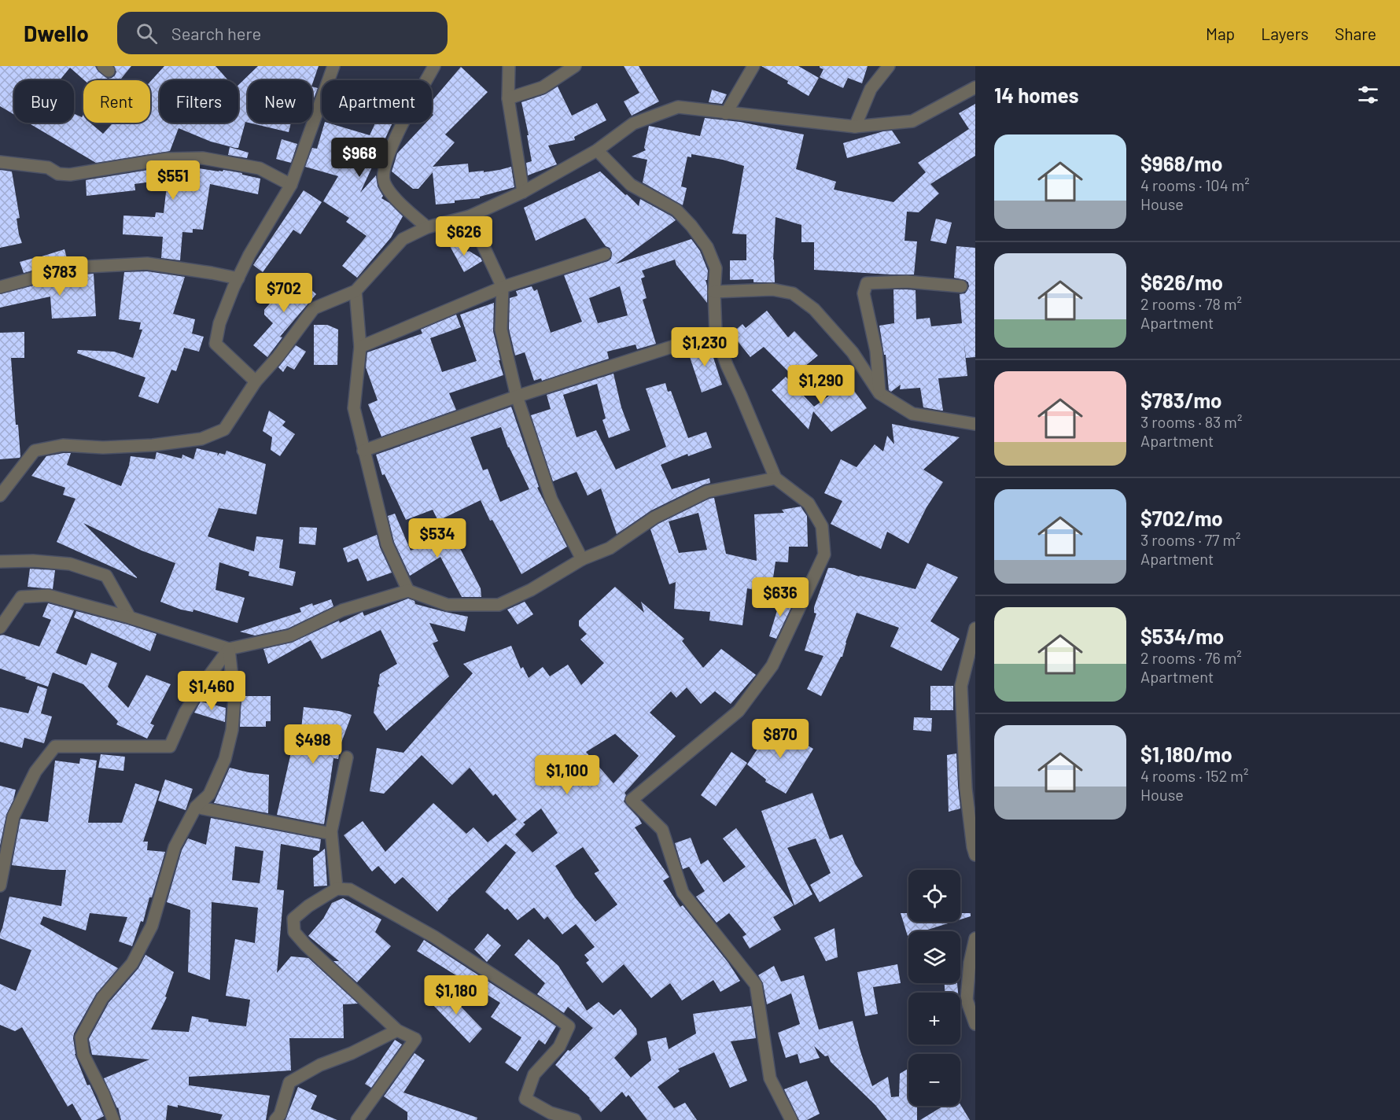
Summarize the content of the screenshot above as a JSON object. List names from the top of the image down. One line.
{"page":{"header":"Dwello","search":"Search here","nav":["Map","Layers","Share"],"heading":"14 homes","chip":["Buy","Rent","Filters","New","Apartment"],"list":[{"name":"$968/mo","note":"4 rooms · 104 m² · House"},{"name":"$626/mo","note":"2 rooms · 78 m² · Apartment"},{"name":"$783/mo","note":"3 rooms · 83 m² · Apartment"},{"name":"$702/mo","note":"3 rooms · 77 m² · Apartment"},{"name":"$534/mo","note":"2 rooms · 76 m² · Apartment"},{"name":"$1,180/mo","note":"4 rooms · 152 m² · House"}],"price":["$968","$551","$626","$783","$702","$1,230","$1,290","$534","$636","$1,460","$870","$498","$1,100","$1,180"],"map_buttons":["+","−"]}}
